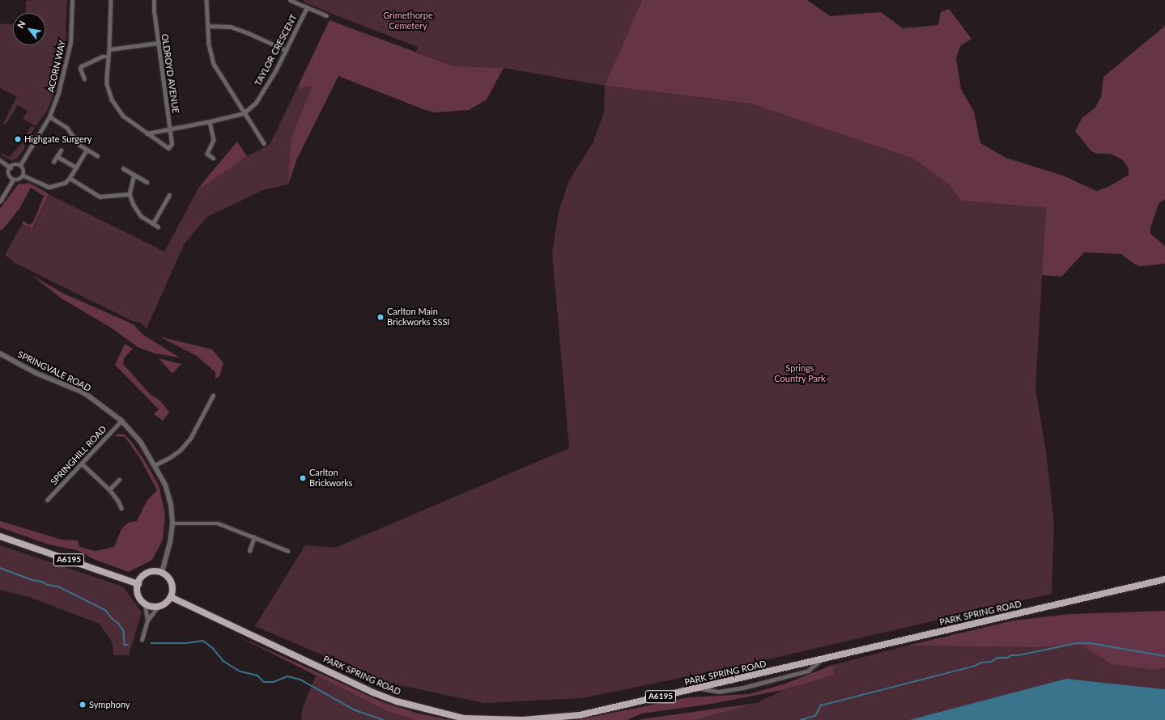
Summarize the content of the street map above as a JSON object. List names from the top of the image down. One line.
{"streets":{"main road":["A6195","PARK SPRING ROAD"],"street":["TAYLOR CRESCENT","ACORN WAY","OLDROYD AVENUE","SPRINGVALE ROAD","SPRINGHILL ROAD"]},"crossings":[["SPRINGVALE ROAD","SPRINGHILL ROAD"],["SPRINGVALE ROAD","A6195"],["SPRINGVALE ROAD","PARK SPRING ROAD"],["A6195","PARK SPRING ROAD"]],"parks":["Grimethorpe Cemetery","Springs Country Park"],"places":["Highgate Surgery","Carlton Main Brickworks SSSI","Carlton Brickworks","Symphony"],"north":"top left"}
